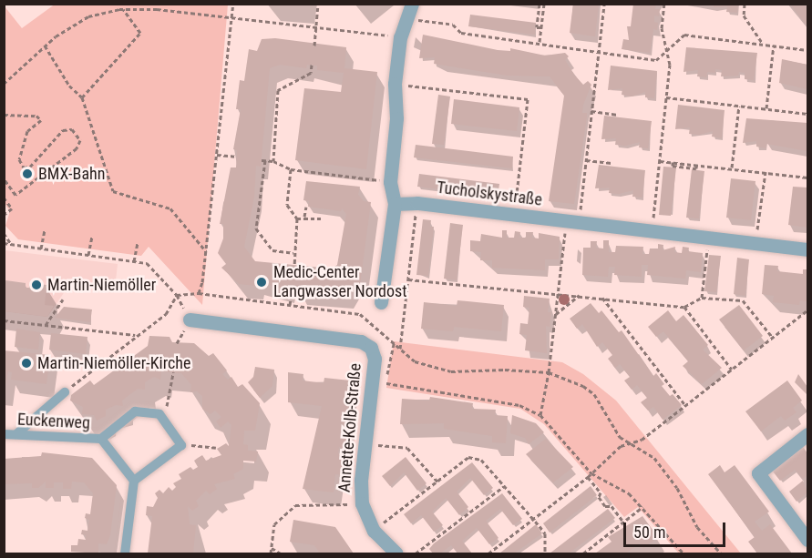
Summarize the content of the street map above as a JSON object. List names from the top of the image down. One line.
{"streets":{"street":["Tucholskystraße","Euckenweg","Annette-Kolb-Straße"]},"places":["BMX-Bahn","Medic-Center Langwasser Nordost","Martin-Niemöller","Martin-Niemöller-Kirche"],"scale_bar":"50 m"}
